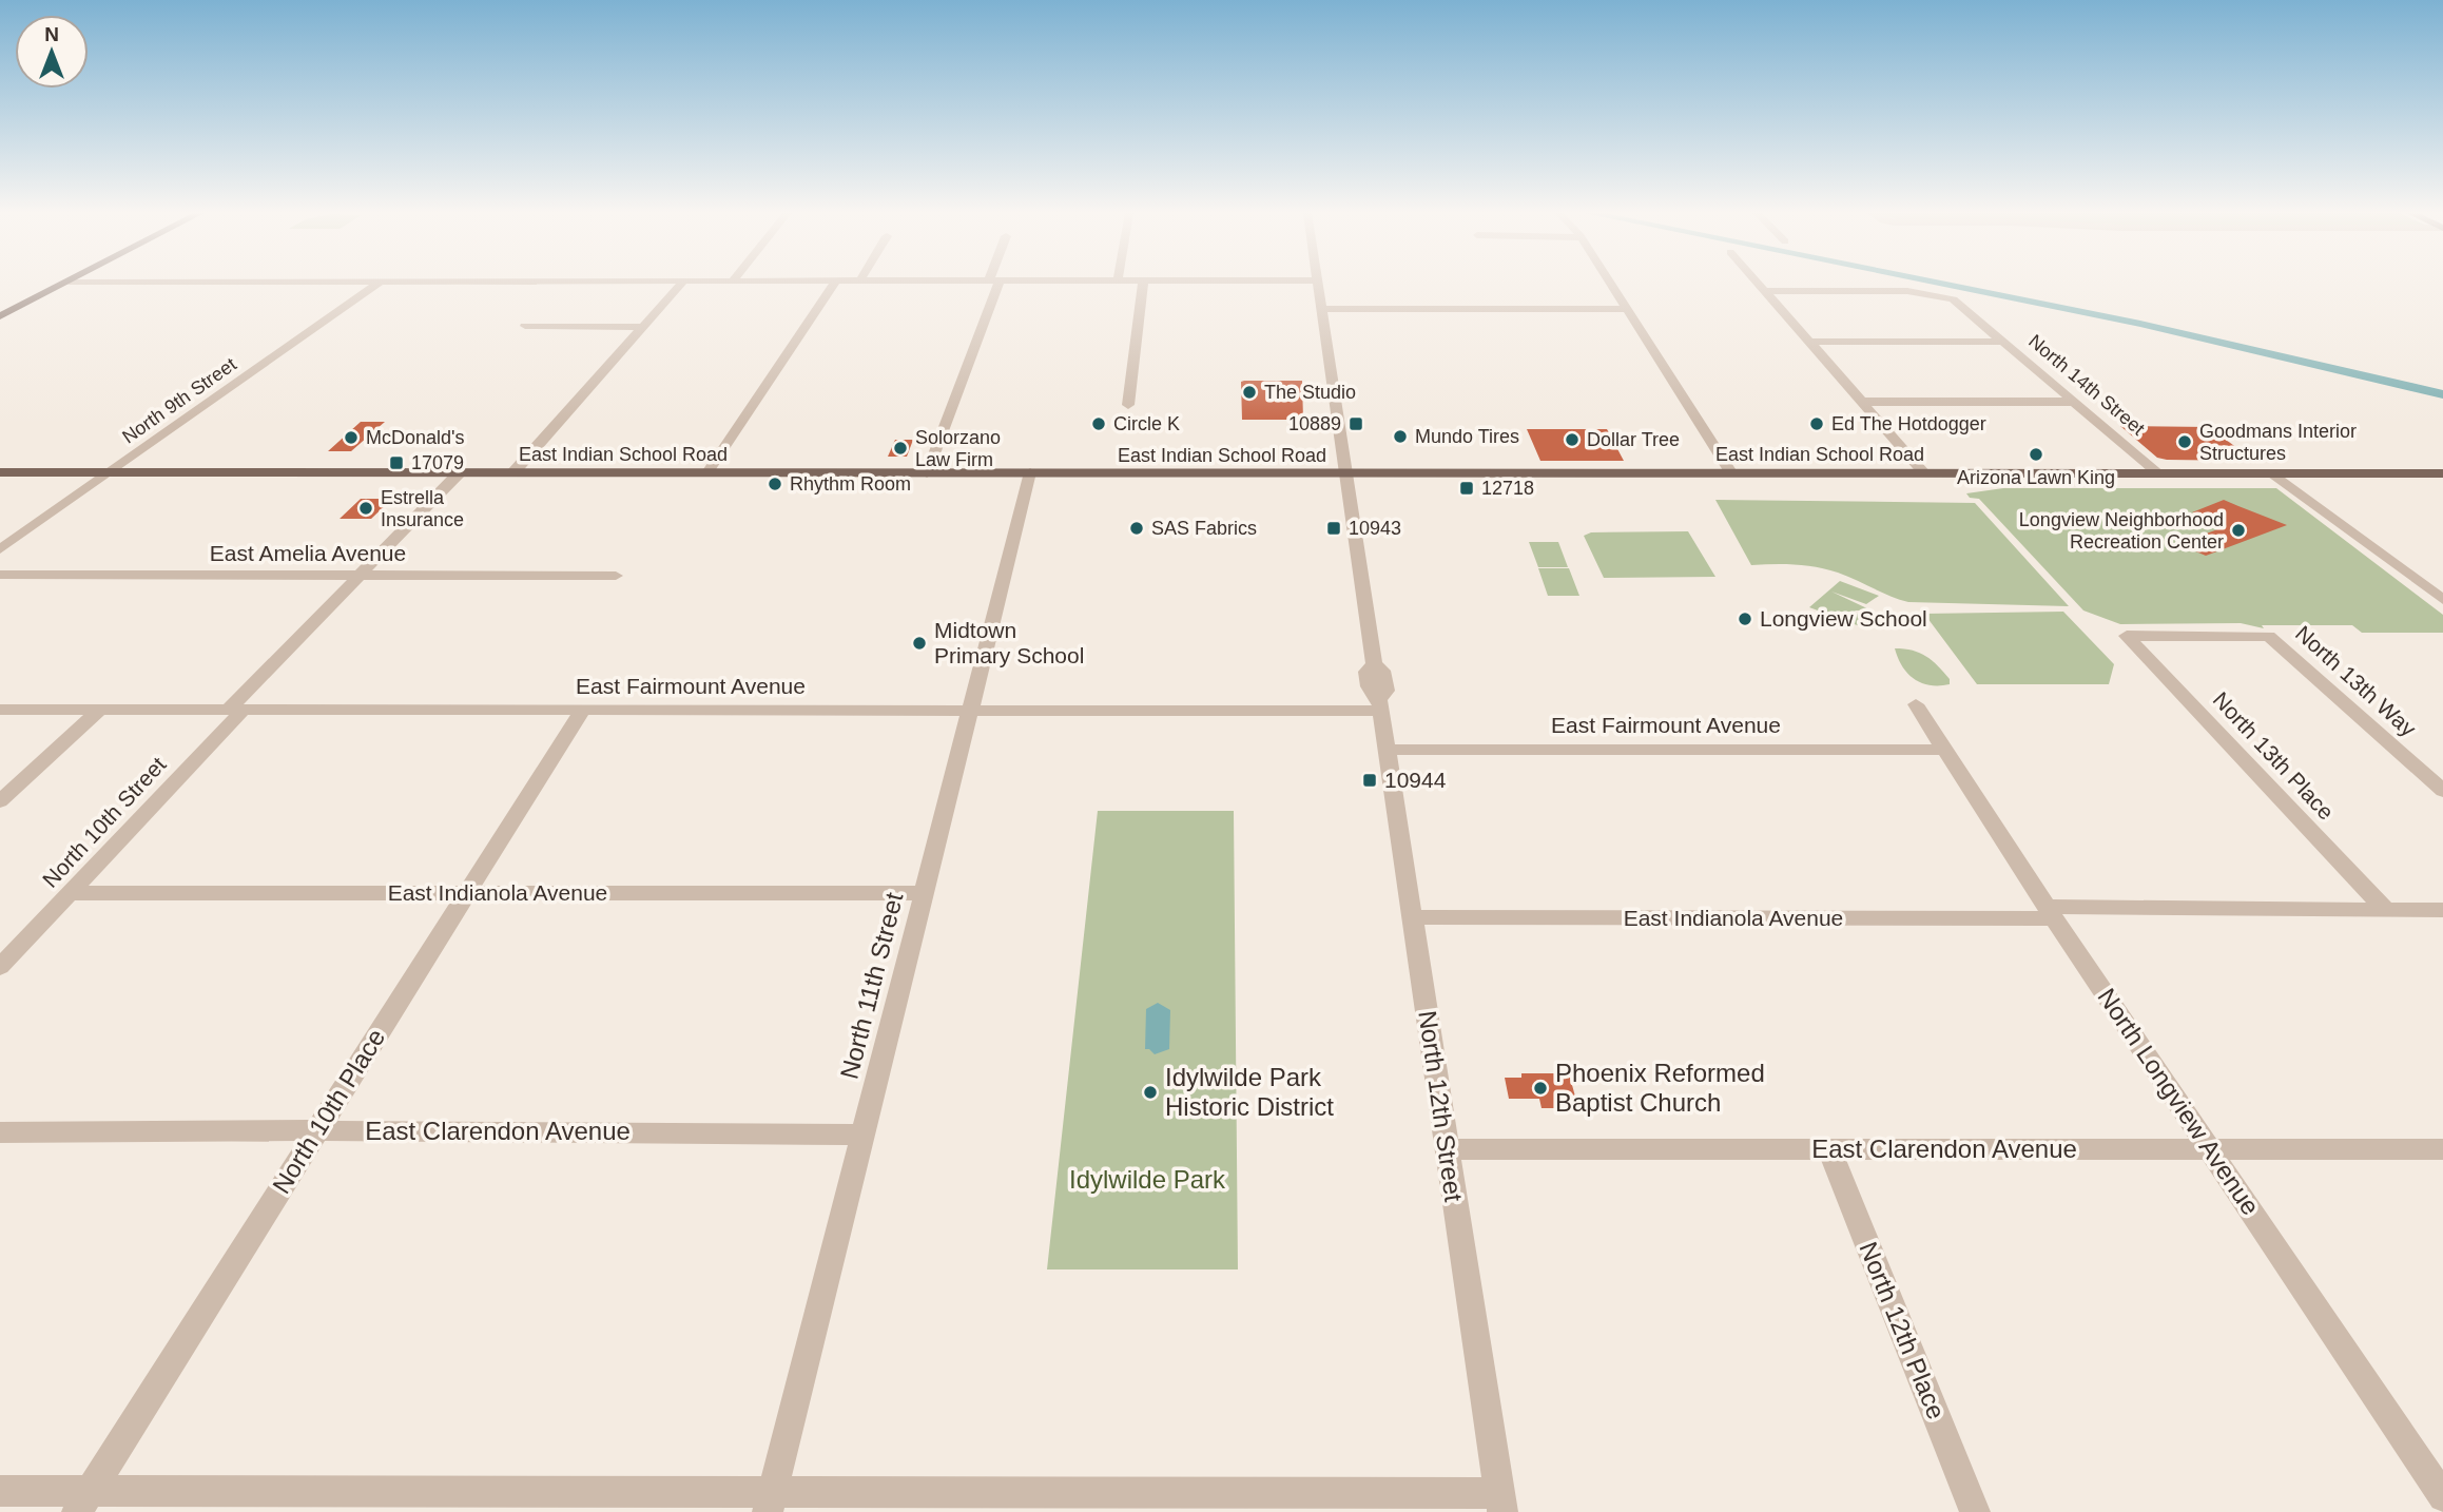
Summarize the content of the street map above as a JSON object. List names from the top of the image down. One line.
{"streets":{"main road":["East Indian School Road"],"street":["North 14th Street","North 9th Street","East Amelia Avenue","North 13th Way","East Fairmount Avenue","North 13th Place","North 10th Street","East Indianola Avenue","North 11th Street","North Longview Avenue","North 12th Street","North 10th Place","East Clarendon Avenue","North 12th Place"]},"crossings":[["North 14th Street","East Indian School Road"],["North 9th Street","East Indian School Road"],["East Indian School Road","North 10th Street"],["East Indian School Road","North 11th Street"],["East Indian School Road","North 12th Street"],["East Amelia Avenue","North 10th Street"],["North 13th Way","North 13th Place"],["East Fairmount Avenue","North 10th Street"],["East Fairmount Avenue","North 11th Street"],["East Fairmount Avenue","North Longview Avenue"],["East Fairmount Avenue","North 12th Street"],["East Fairmount Avenue","North 10th Place"],["North 13th Place","East Indianola Avenue"],["North 10th Street","East Indianola Avenue"],["East Indianola Avenue","North 11th Street"],["East Indianola Avenue","North Longview Avenue"],["East Indianola Avenue","North 12th Street"],["East Indianola Avenue","North 10th Place"],["North 11th Street","East Clarendon Avenue"],["North Longview Avenue","East Clarendon Avenue"],["North 12th Street","East Clarendon Avenue"],["North 10th Place","East Clarendon Avenue"],["East Clarendon Avenue","North 12th Place"]],"parks":["Idylwilde Park"],"places":{"other":["The Studio","Circle K","Ed The Hotdogger","Mundo Tires","McDonald's","Dollar Tree","Goodmans Interior Structures","Solorzano Law Firm","Arizona Lawn King","Rhythm Room","Estrella Insurance","SAS Fabrics","Longview Neighborhood Recreation Center","Longview School","Midtown Primary School","Phoenix Reformed Baptist Church","Idylwilde Park Historic District"],"transit":["10889","17079","12718","10943","10944"]},"north":"top"}
